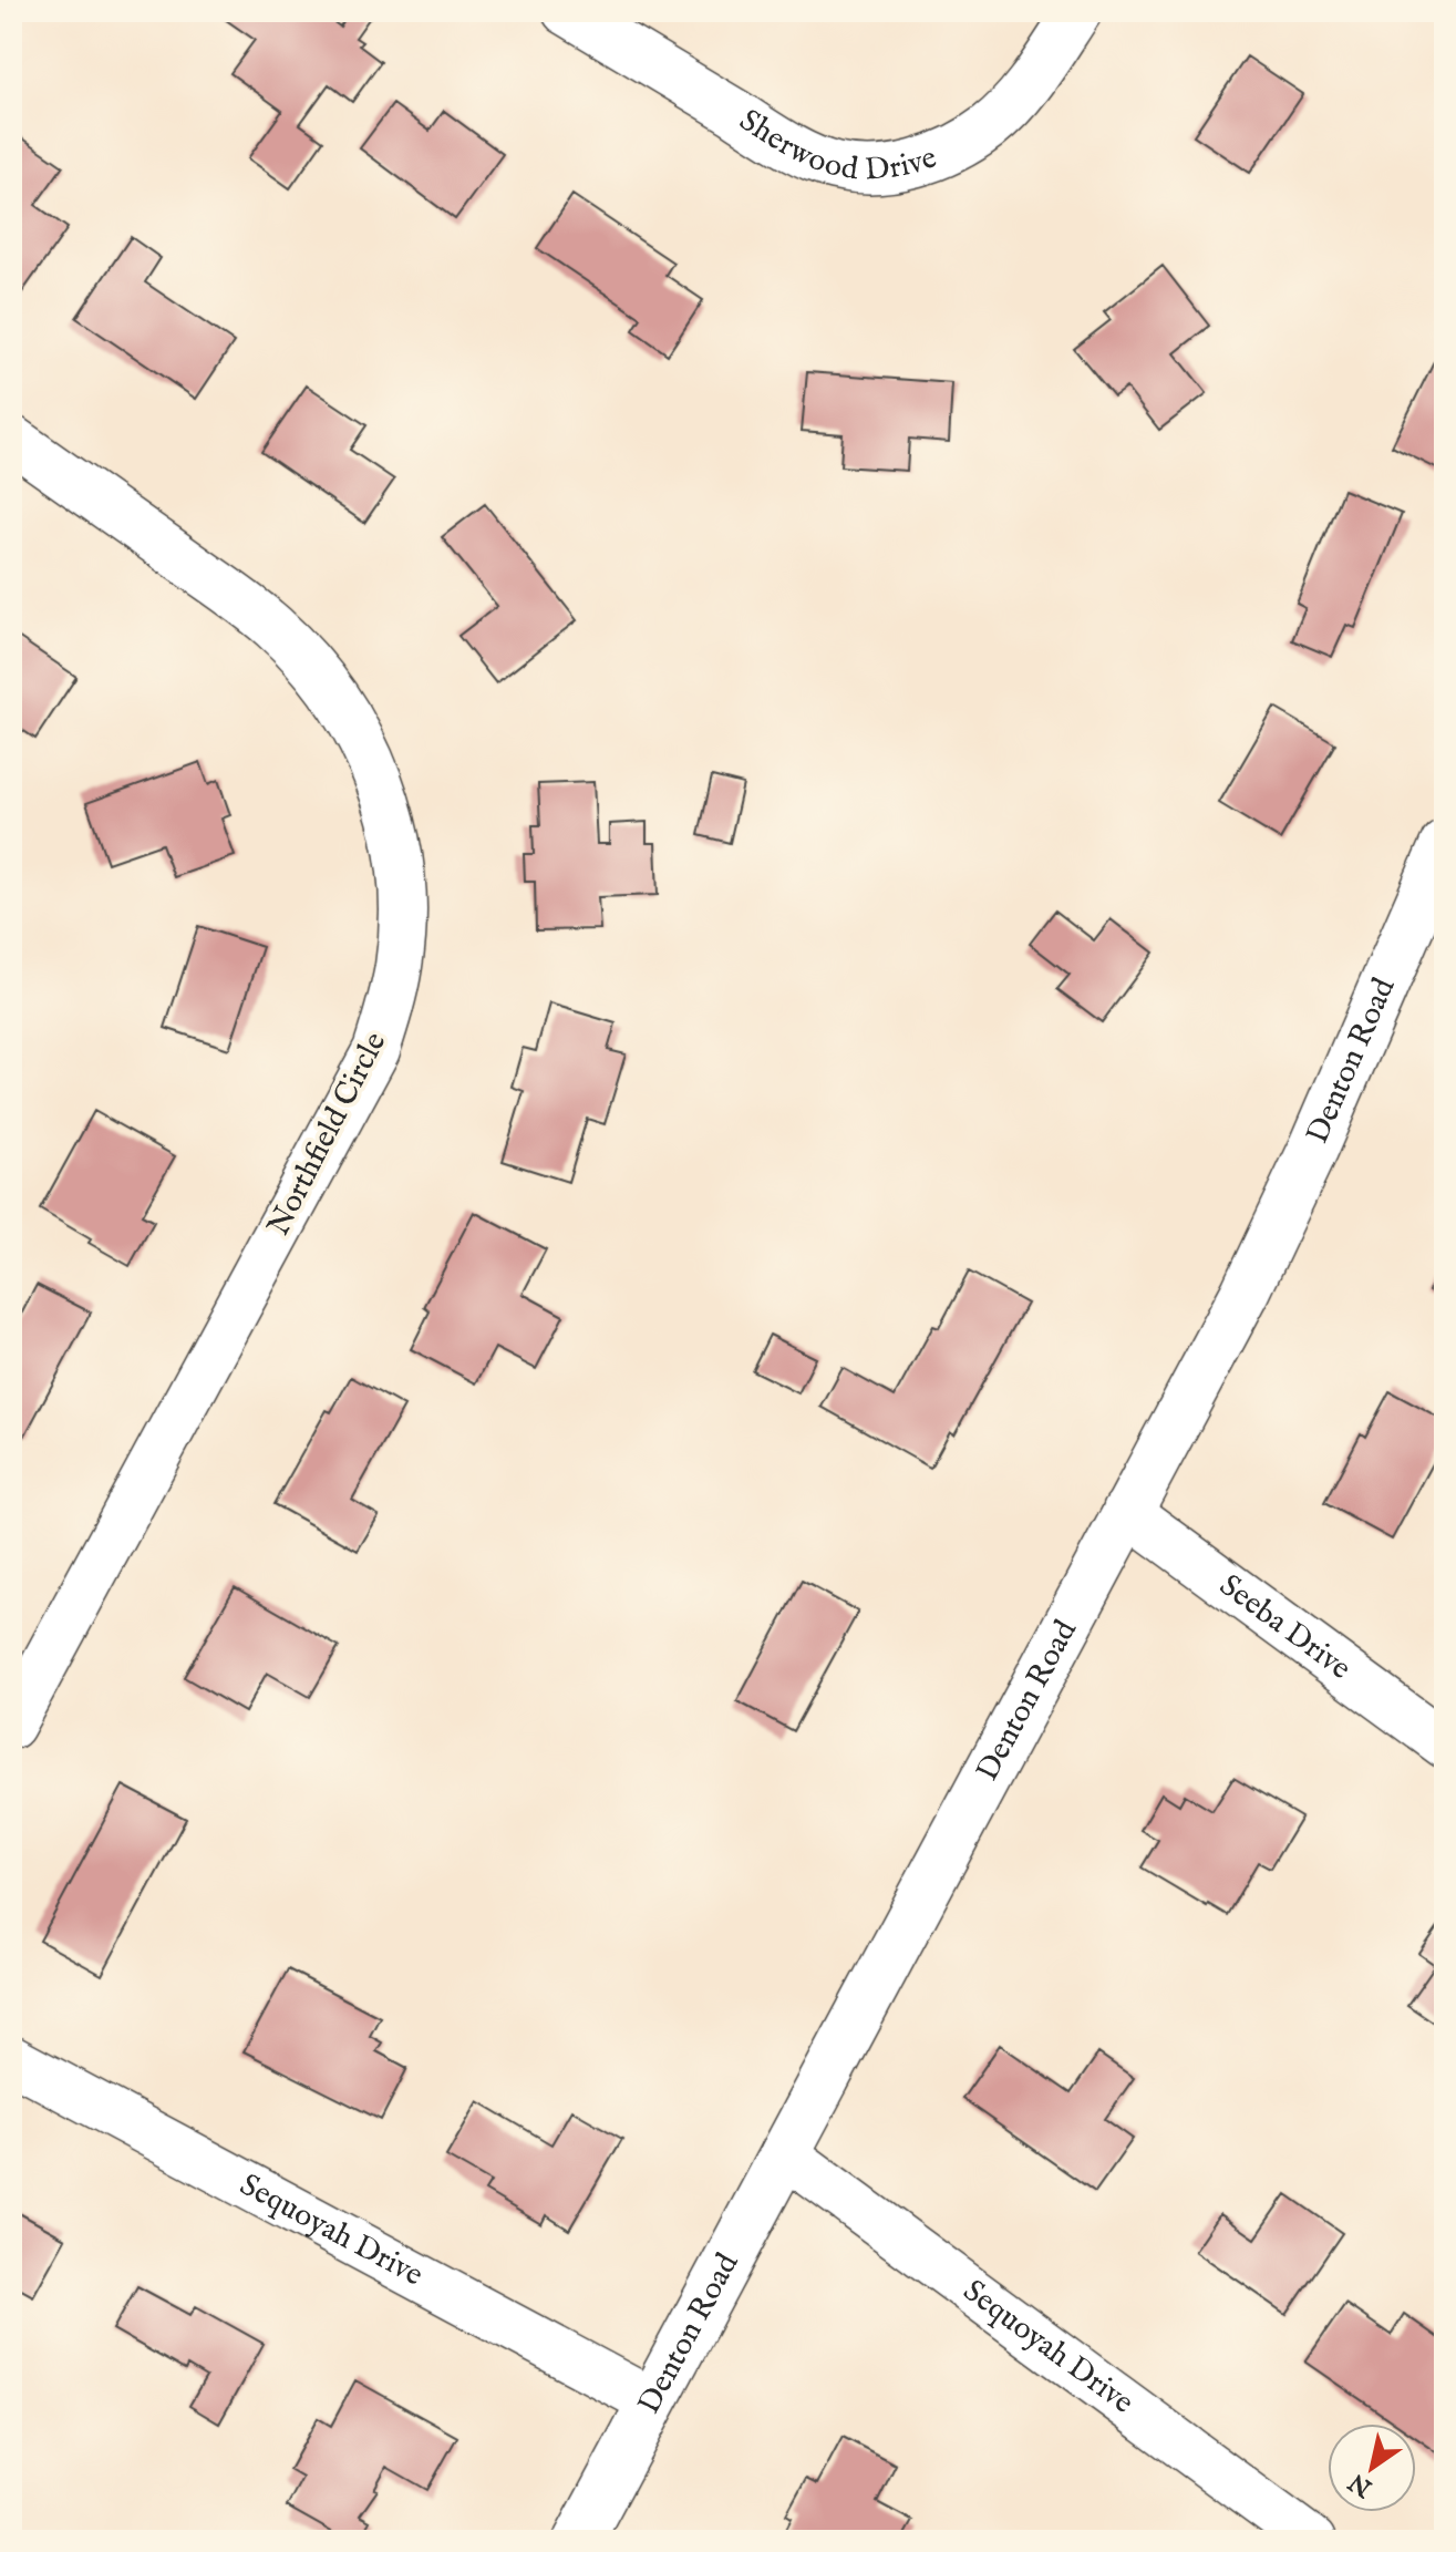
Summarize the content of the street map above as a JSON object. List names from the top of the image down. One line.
{"streets":{"street":["Sherwood Drive","Denton Road","Northfield Circle","Seeba Drive","Sequoyah Drive"]},"crossings":[["Denton Road","Seeba Drive"],["Denton Road","Sequoyah Drive"]],"north":"bottom left"}
